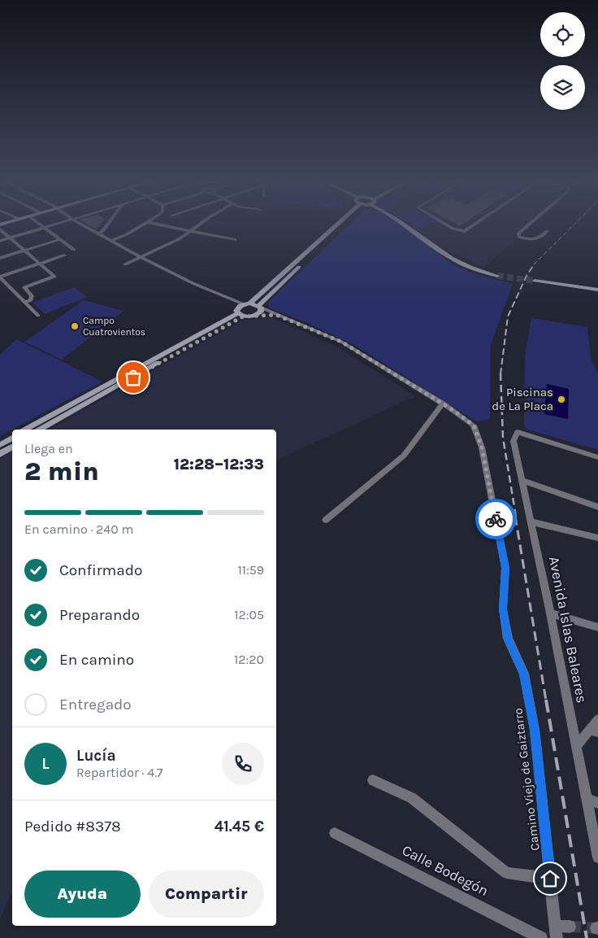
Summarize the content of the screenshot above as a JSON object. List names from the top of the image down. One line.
{"streets":{"street":["Avenida Islas Baleares","Camino Viejo de Gaiztarro","Calle Bodegón"]},"places":["Campo Cuatrovientos","Piscinas de La Placa"],"page":{"heading":["2 min","Llega en","12:28–12:33"],"panel":["Lucía","Repartidor · 4.7","Pedido #8378","41.45 €"],"bar":"En camino · 240 m","list":[["Confirmado","11:59"],["Preparando","12:05"],["En camino","12:20"],"Entregado"],"round":"L","buttons":["Ayuda","Compartir"]}}
